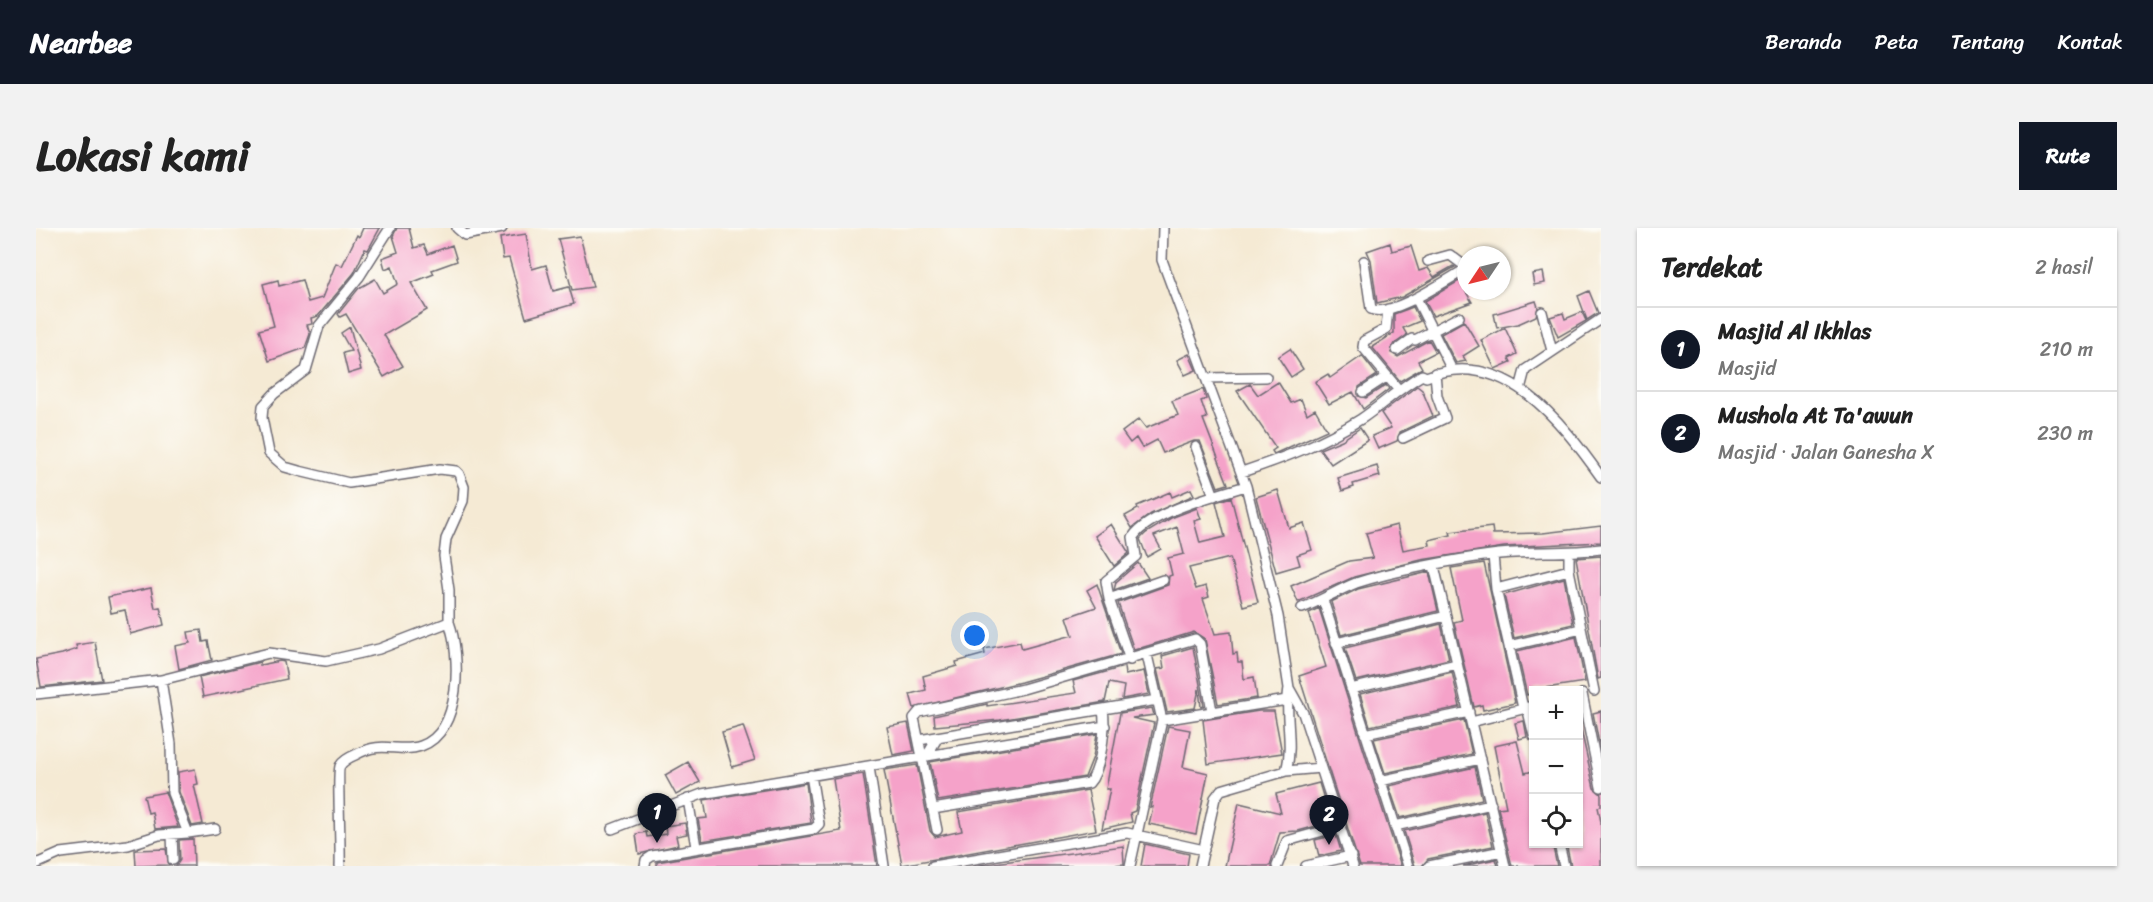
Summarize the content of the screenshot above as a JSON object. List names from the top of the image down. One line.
{"north":"bottom left","page":{"header":"Nearbee","nav":["Beranda","Peta","Tentang","Kontak"],"title":"Lokasi kami","buttons":"Rute","heading":["Terdekat","2 hasil"],"list":[{"mark":"1","name":"Masjid Al Ikhlas","note":"Masjid","value":"210 m"},{"mark":"2","name":"Mushola At Ta'awun","note":"Masjid · Jalan Ganesha X","value":"230 m"}],"map_buttons":["+","−"],"pins":["1","2"]}}
